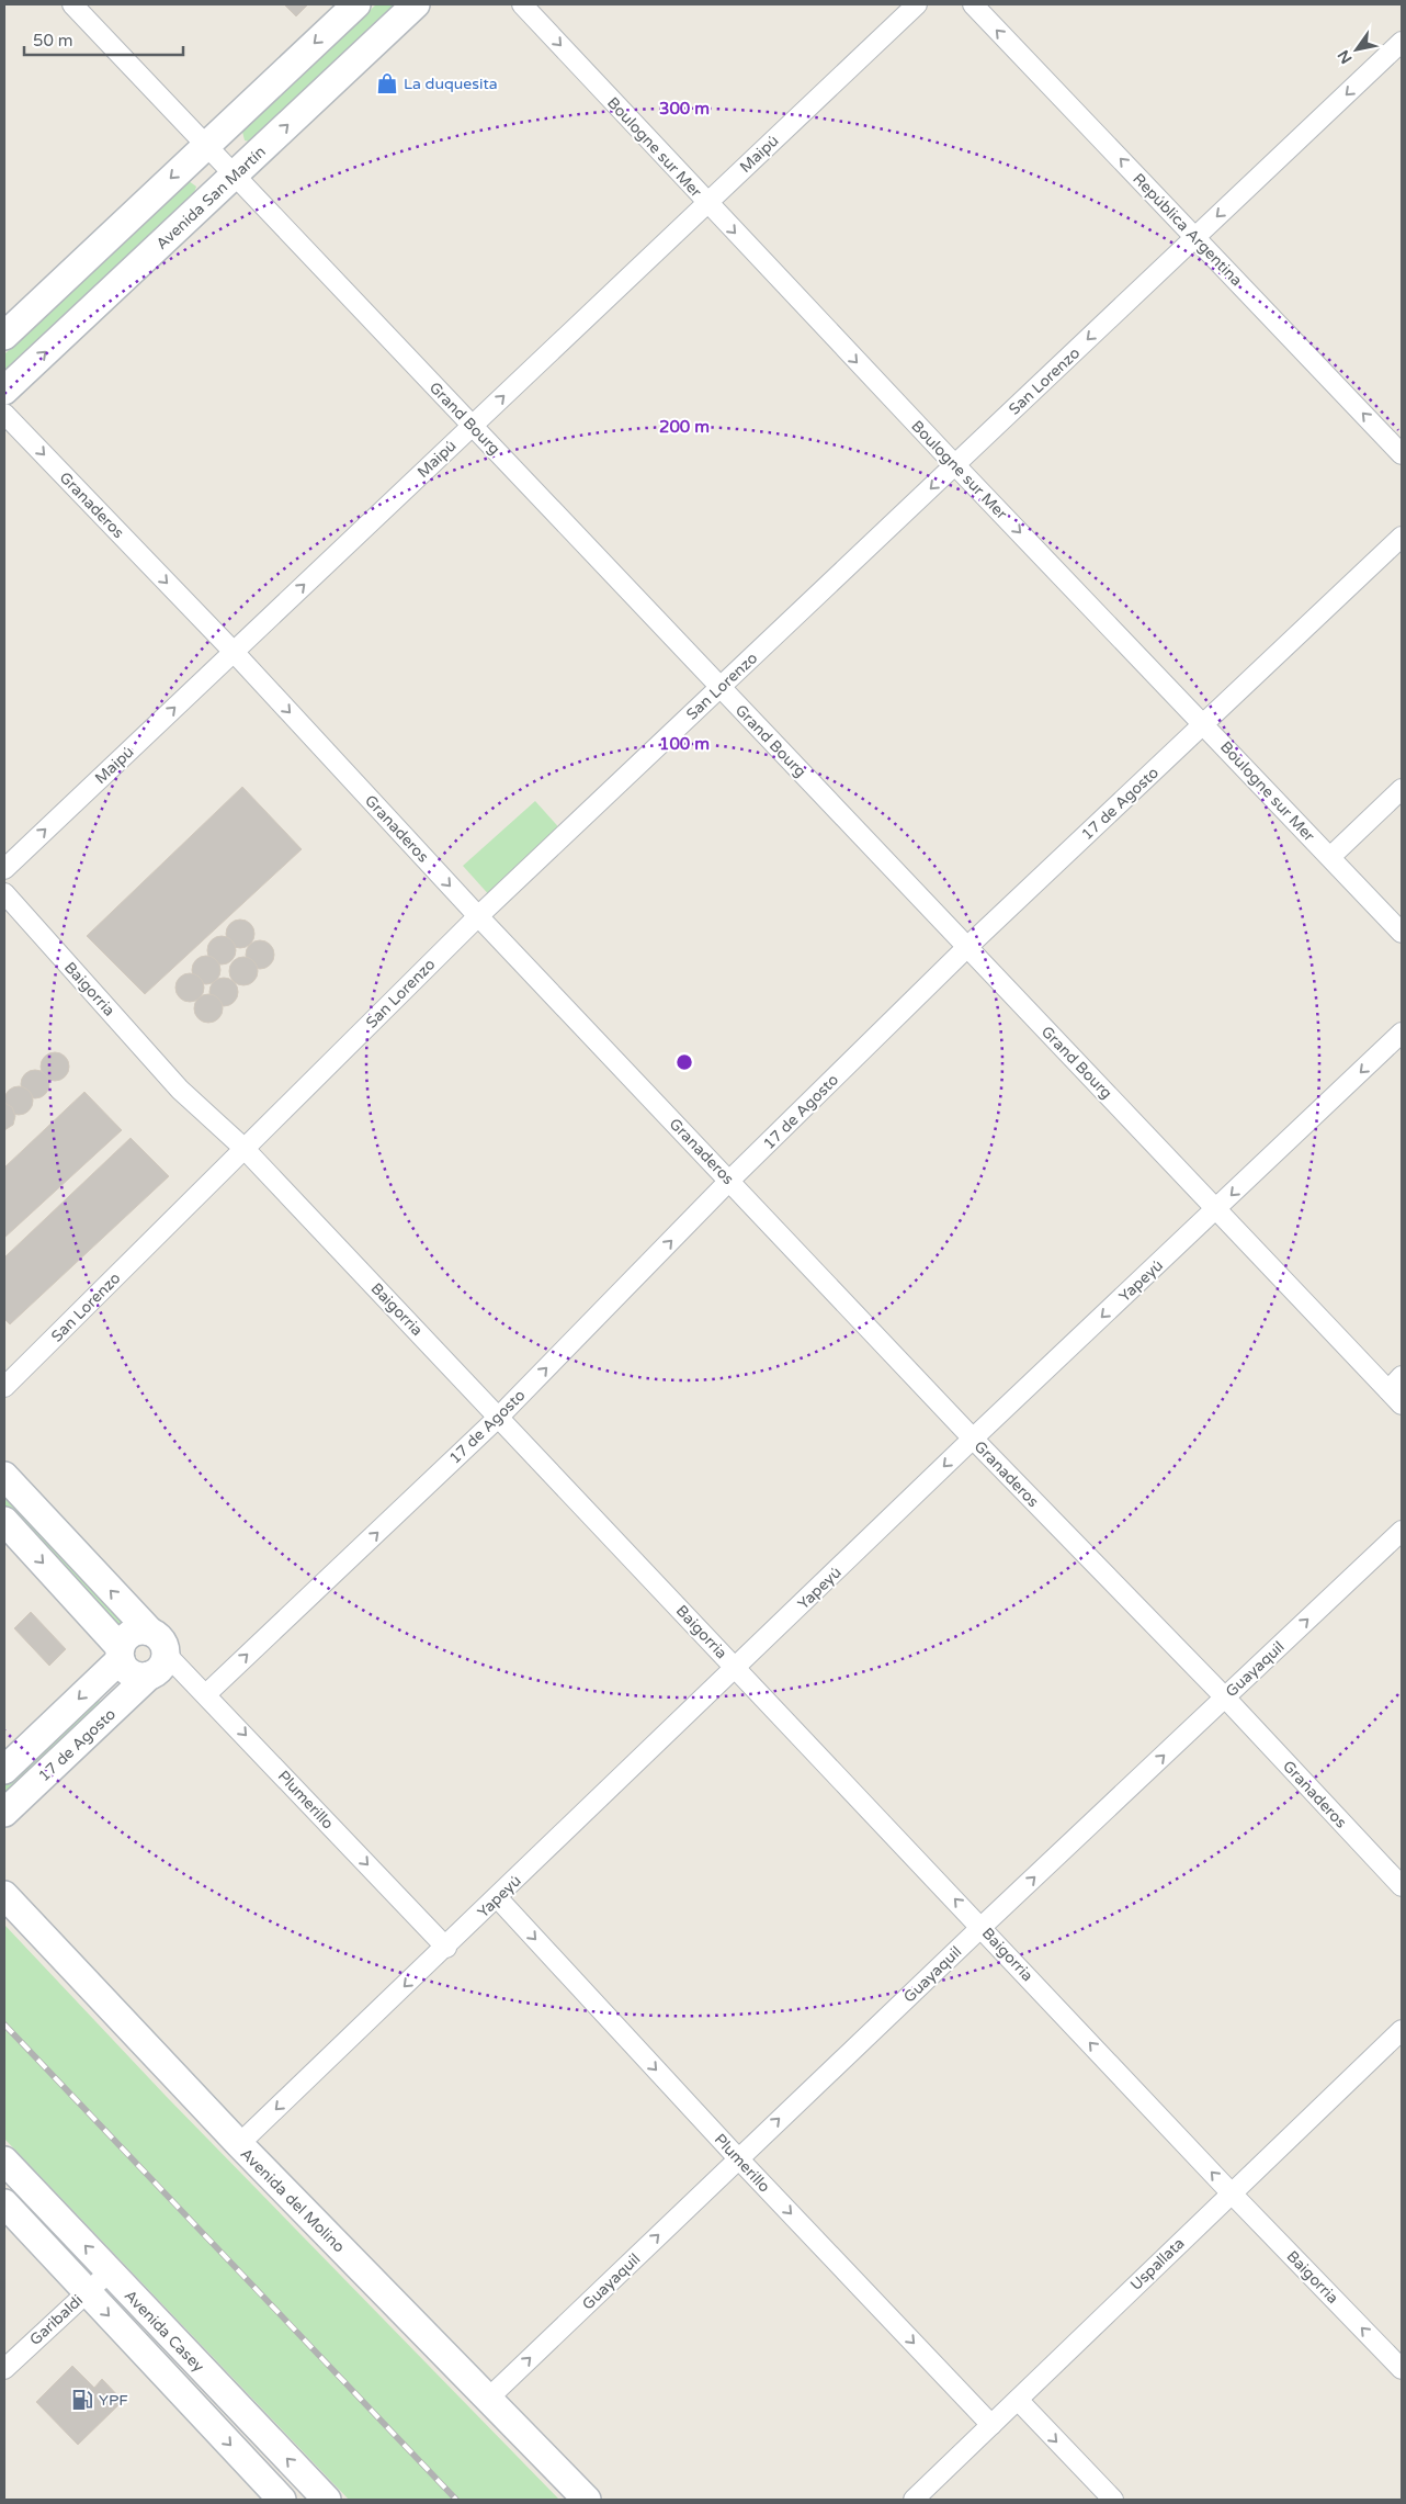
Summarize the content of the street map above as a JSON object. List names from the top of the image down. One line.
{"streets":{"main road":["Avenida San Martín","17 de Agosto","Avenida del Molino","Avenida Casey"],"street":["Boulogne sur Mer","Maipú","República Argentina","San Lorenzo","Grand Bourg","Granaderos","Baigorria","Yapeyú","Guayaquil","Plumerillo","Uspallata","Garibaldi"]},"crossings":[["Boulogne sur Mer","Maipú"],["Boulogne sur Mer","San Lorenzo"],["Boulogne sur Mer","17 de Agosto"],["Maipú","Grand Bourg"],["Maipú","Granaderos"],["Avenida San Martín","Grand Bourg"],["República Argentina","San Lorenzo"],["San Lorenzo","Grand Bourg"],["San Lorenzo","Granaderos"],["San Lorenzo","Baigorria"],["Grand Bourg","17 de Agosto"],["Grand Bourg","Yapeyú"],["Granaderos","17 de Agosto"],["Granaderos","Yapeyú"],["Granaderos","Guayaquil"],["17 de Agosto","Baigorria"],["17 de Agosto","Plumerillo"],["Baigorria","Yapeyú"],["Baigorria","Guayaquil"],["Baigorria","Uspallata"],["Yapeyú","Plumerillo"],["Yapeyú","Avenida del Molino"],["Guayaquil","Plumerillo"],["Guayaquil","Avenida del Molino"],["Plumerillo","Uspallata"],["Garibaldi","Avenida Casey"]],"one_way":["Boulogne sur Mer","Maipú","República Argentina","San Lorenzo","Baigorria","Yapeyú","Guayaquil","Plumerillo"],"places":{"shop":["La duquesita"],"fuel station":["YPF"]},"scale_bar":"50 m","north":"bottom left","rings":["300 m","200 m","100 m"]}
